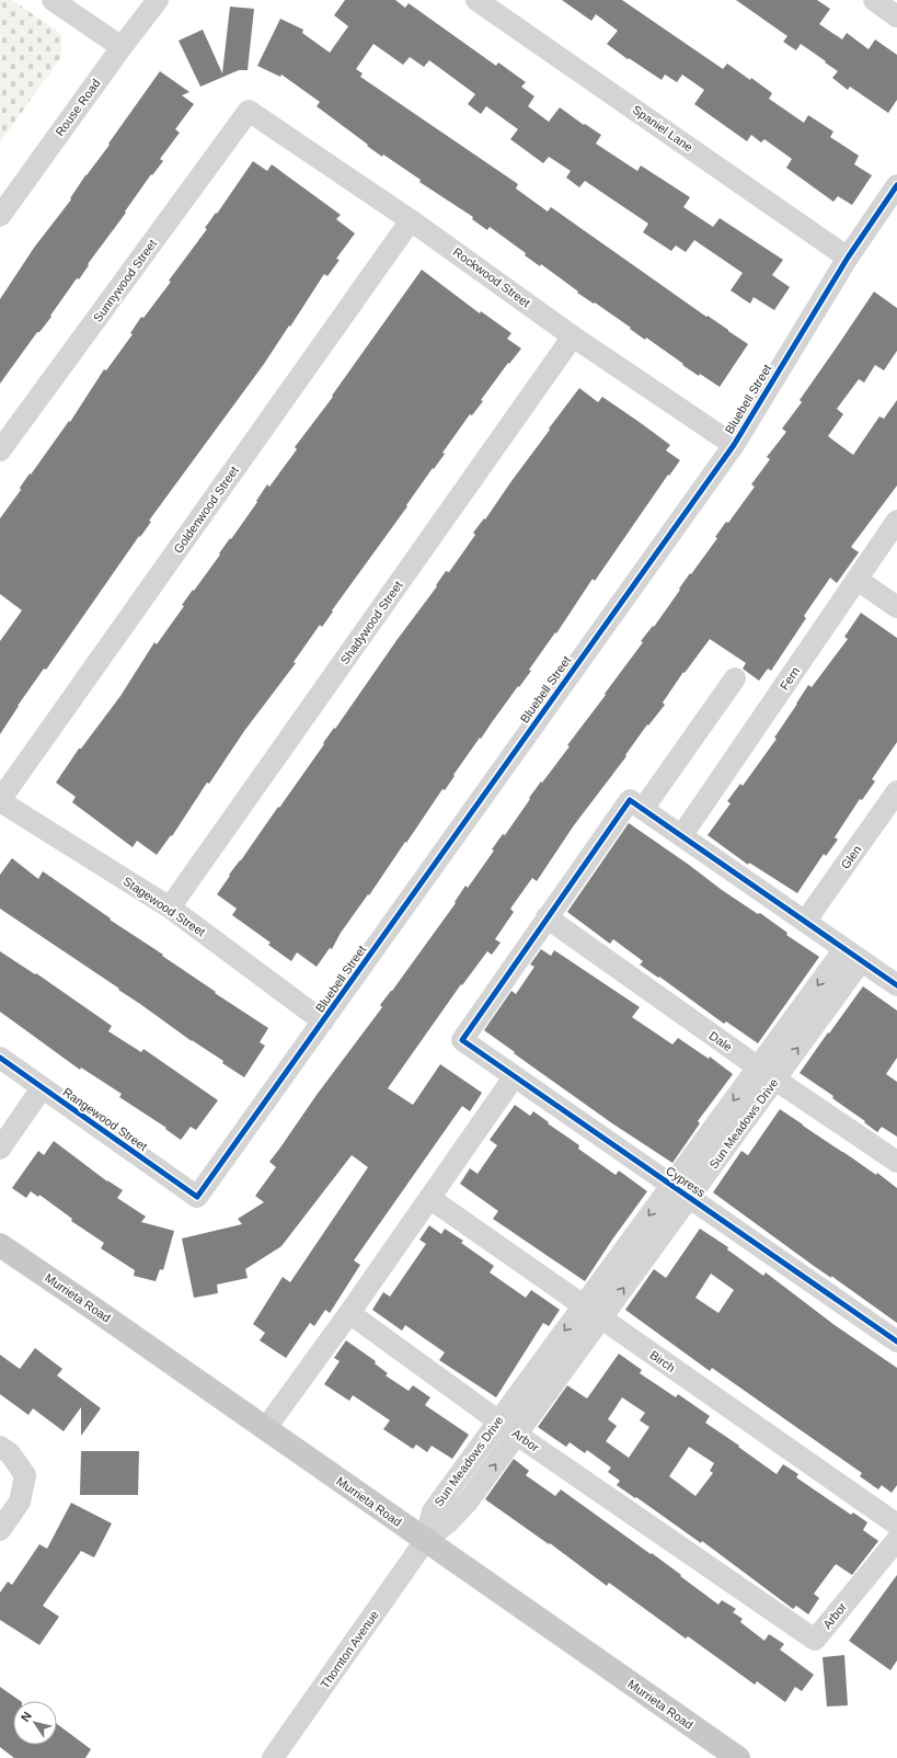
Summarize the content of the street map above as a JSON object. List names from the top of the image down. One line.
{"streets":{"main road":["Murrieta Road"],"street":["Rouse Road","Spaniel Lane","Rockwood Street","Sunnywood Street","Bluebell Street","Goldenwood Street","Shadywood Street","Fern","Glen","Stagewood Street","Dale","Rangewood Street","Sun Meadows Drive","Cypress","Birch","Arbor","Thornton Avenue"]},"crossings":[["Spaniel Lane","Bluebell Street"],["Rockwood Street","Sunnywood Street"],["Rockwood Street","Bluebell Street"],["Rockwood Street","Goldenwood Street"],["Rockwood Street","Shadywood Street"],["Bluebell Street","Stagewood Street"],["Bluebell Street","Rangewood Street"],["Goldenwood Street","Stagewood Street"],["Shadywood Street","Stagewood Street"],["Dale","Sun Meadows Drive"],["Dale","Cypress"],["Sun Meadows Drive","Cypress"],["Sun Meadows Drive","Murrieta Road"],["Sun Meadows Drive","Birch"],["Sun Meadows Drive","Arbor"],["Sun Meadows Drive","Thornton Avenue"],["Murrieta Road","Thornton Avenue"]],"north":"top left"}
